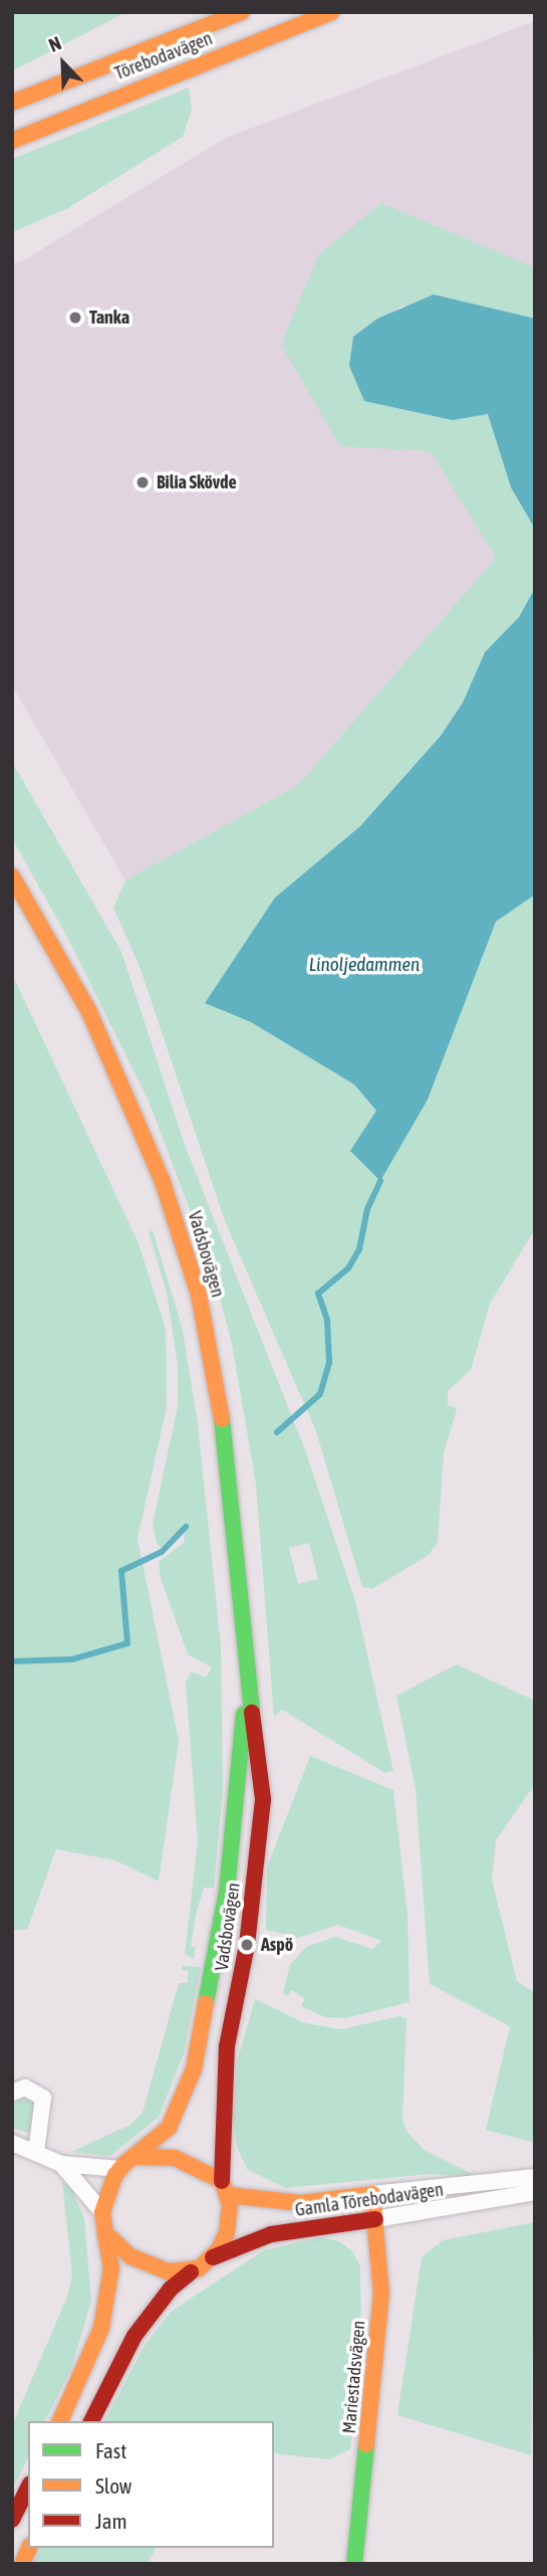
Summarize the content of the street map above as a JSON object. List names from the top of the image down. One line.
{"streets":{"main road":["Törebodavägen","Vadsbovägen","Gamla Törebodavägen","Mariestadsvägen"]},"crossings":[["Vadsbovägen","Gamla Törebodavägen"],["Gamla Törebodavägen","Mariestadsvägen"]],"water":["Linoljedammen"],"places":["Tanka","Bilia Skövde","Aspö"],"legend":["Fast","Slow","Jam"],"north":"top left"}
